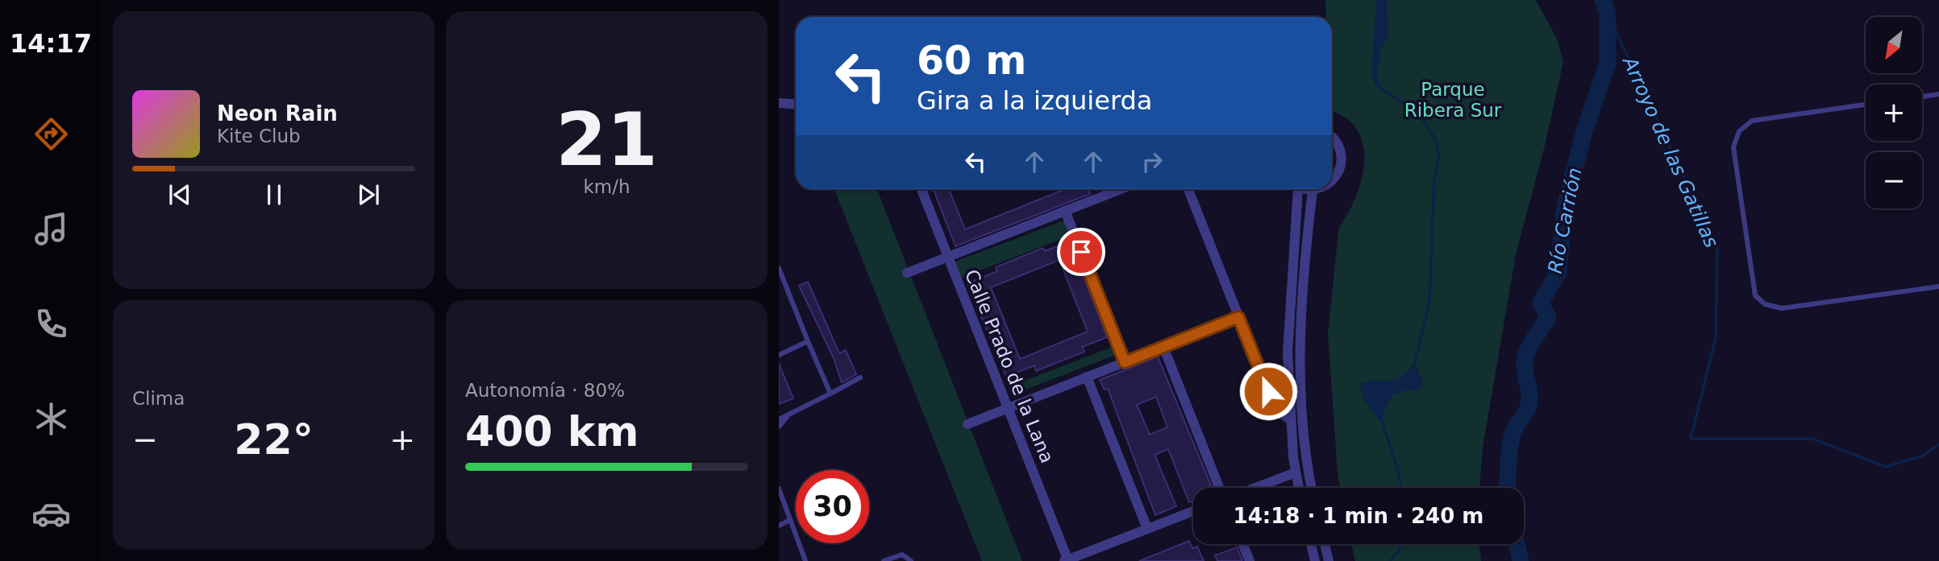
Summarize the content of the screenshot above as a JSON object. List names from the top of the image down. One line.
{"streets":{"street":["Calle Prado de la Lana"]},"water":["Arroyo de las Gatillas","Río Carrión"],"parks":["Parque Ribera Sur"],"north":"bottom left","page":{"tabs":"14:17","tile":[["21","km/h"],"Clima",["Autonomía · 80%","400 km"]],"map_buttons":["+","−"],"turn":["60 m","Gira a la izquierda"],"song":["Neon Rain","Kite Club"],"heat":["−","22°","+"],"limit":"30","trip":"14:18 · 1 min · 240 m"}}
